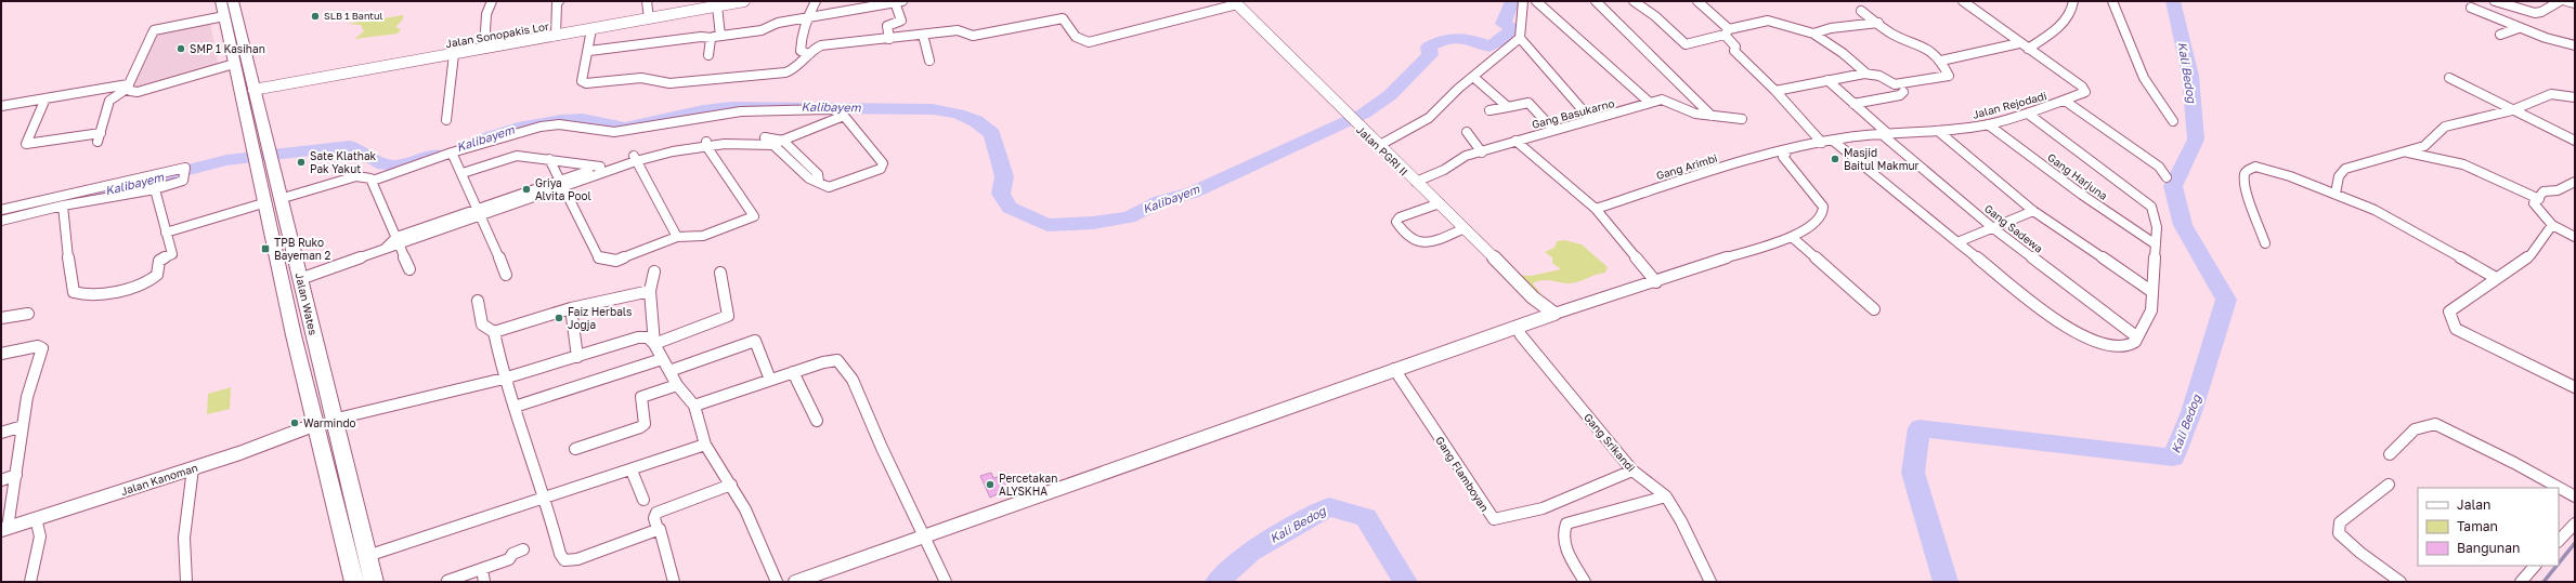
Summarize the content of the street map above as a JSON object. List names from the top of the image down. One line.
{"streets":{"main road":["Jalan Wates"],"street":["Jalan Sonopakis Lor","Jalan Rejodadi","Gang Basukarno","Jalan PGRI II","Gang Arimbi","Gang Harjuna","Gang Sadewa","Gang Srikandi","Gang Flamboyan","Jalan Kanoman"]},"crossings":[["Jalan Sonopakis Lor","Jalan Wates"],["Jalan Rejodadi","Gang Arimbi"],["Jalan Rejodadi","Gang Harjuna"],["Jalan Rejodadi","Gang Sadewa"],["Gang Basukarno","Jalan PGRI II"],["Jalan Wates","Jalan Kanoman"],["Gang Srikandi","Gang Flamboyan"]],"water":["Kali Bedog","Kalibayem"],"places":{"other":["SLB 1 Bantul","SMP 1 Kasihan","Masjid Baitul Makmur","Sate Klathak Pak Yakut","Griya Alvita Pool","Faiz Herbals Jogja","Warmindo","Percetakan ALYSKHA"],"transit":["TPB Ruko Bayeman 2"]},"legend":["Jalan","Taman","Bangunan"]}
